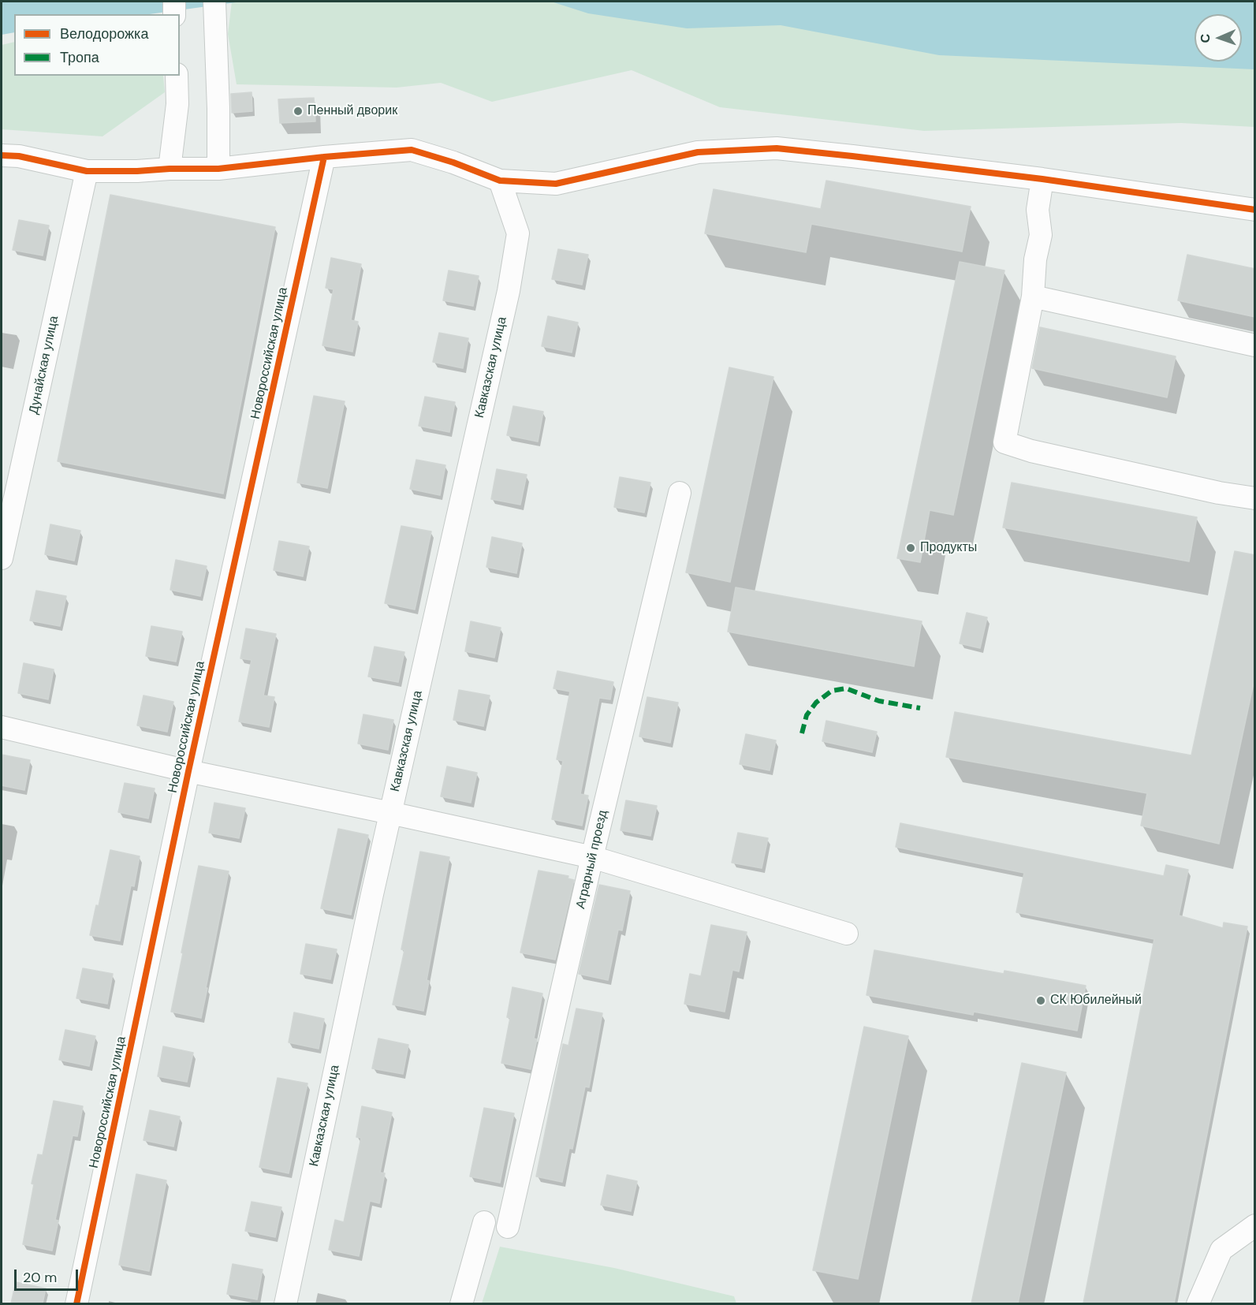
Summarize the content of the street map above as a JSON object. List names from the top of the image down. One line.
{"streets":{"street":["Новороссийская улица","Дунайская улица","Кавказская улица","Аграрный проезд"]},"places":["Пенный дворик","Продукты","СК Юбилейный"],"legend":["Велодорожка","Тропа"],"scale_bar":"20 m","north":"left"}
